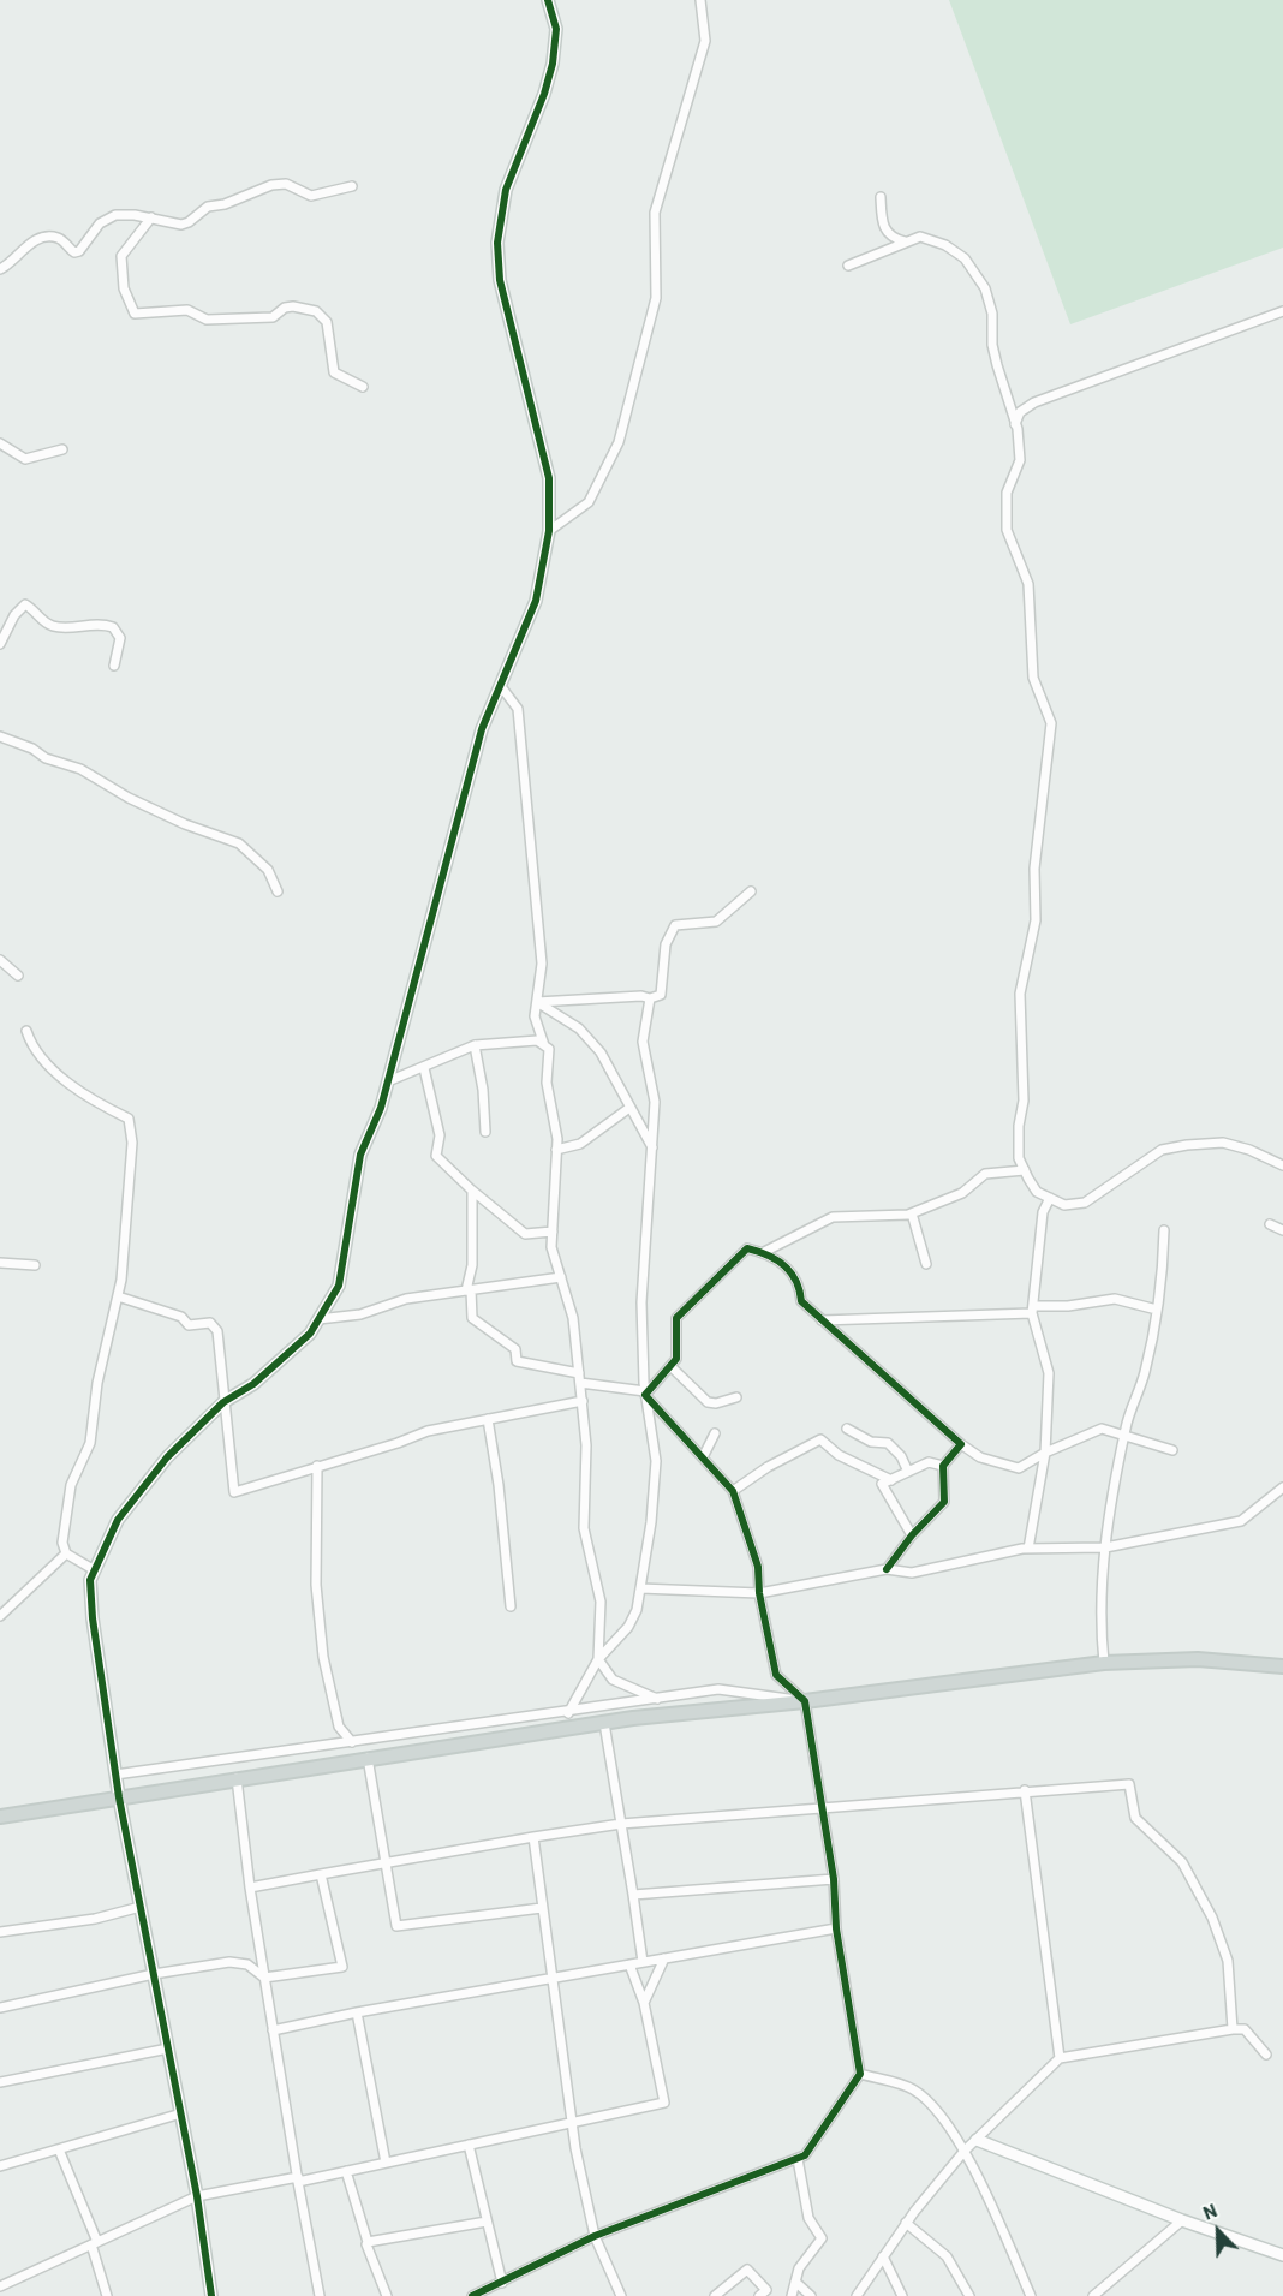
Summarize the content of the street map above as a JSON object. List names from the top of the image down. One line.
{"north":"top left"}
